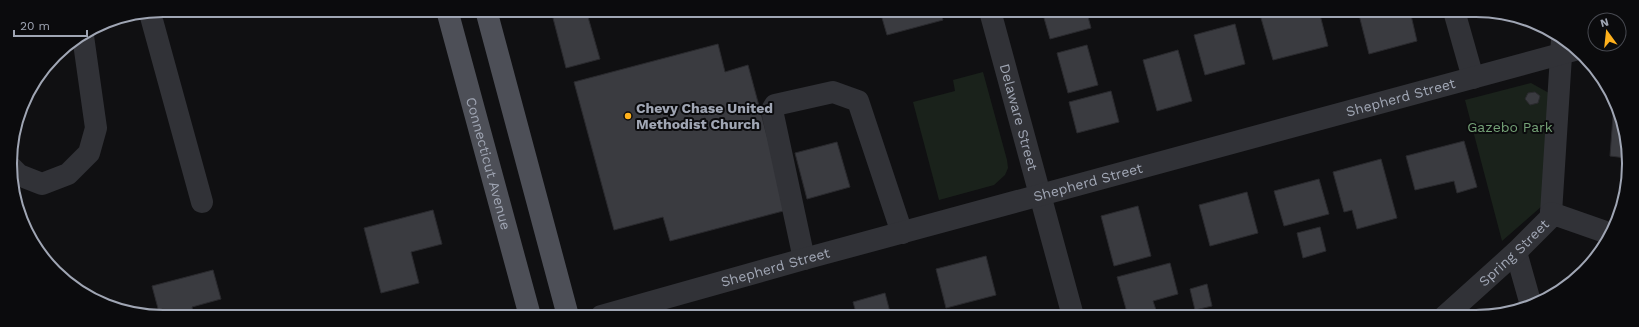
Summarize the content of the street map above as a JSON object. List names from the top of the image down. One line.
{"streets":{"main road":["Connecticut Avenue"],"street":["Shepherd Street","Delaware Street","Spring Street"]},"crossings":[["Shepherd Street","Delaware Street"]],"parks":["Gazebo Park"],"places":["Chevy Chase United Methodist Church"],"scale_bar":"20 m","north":"top"}
